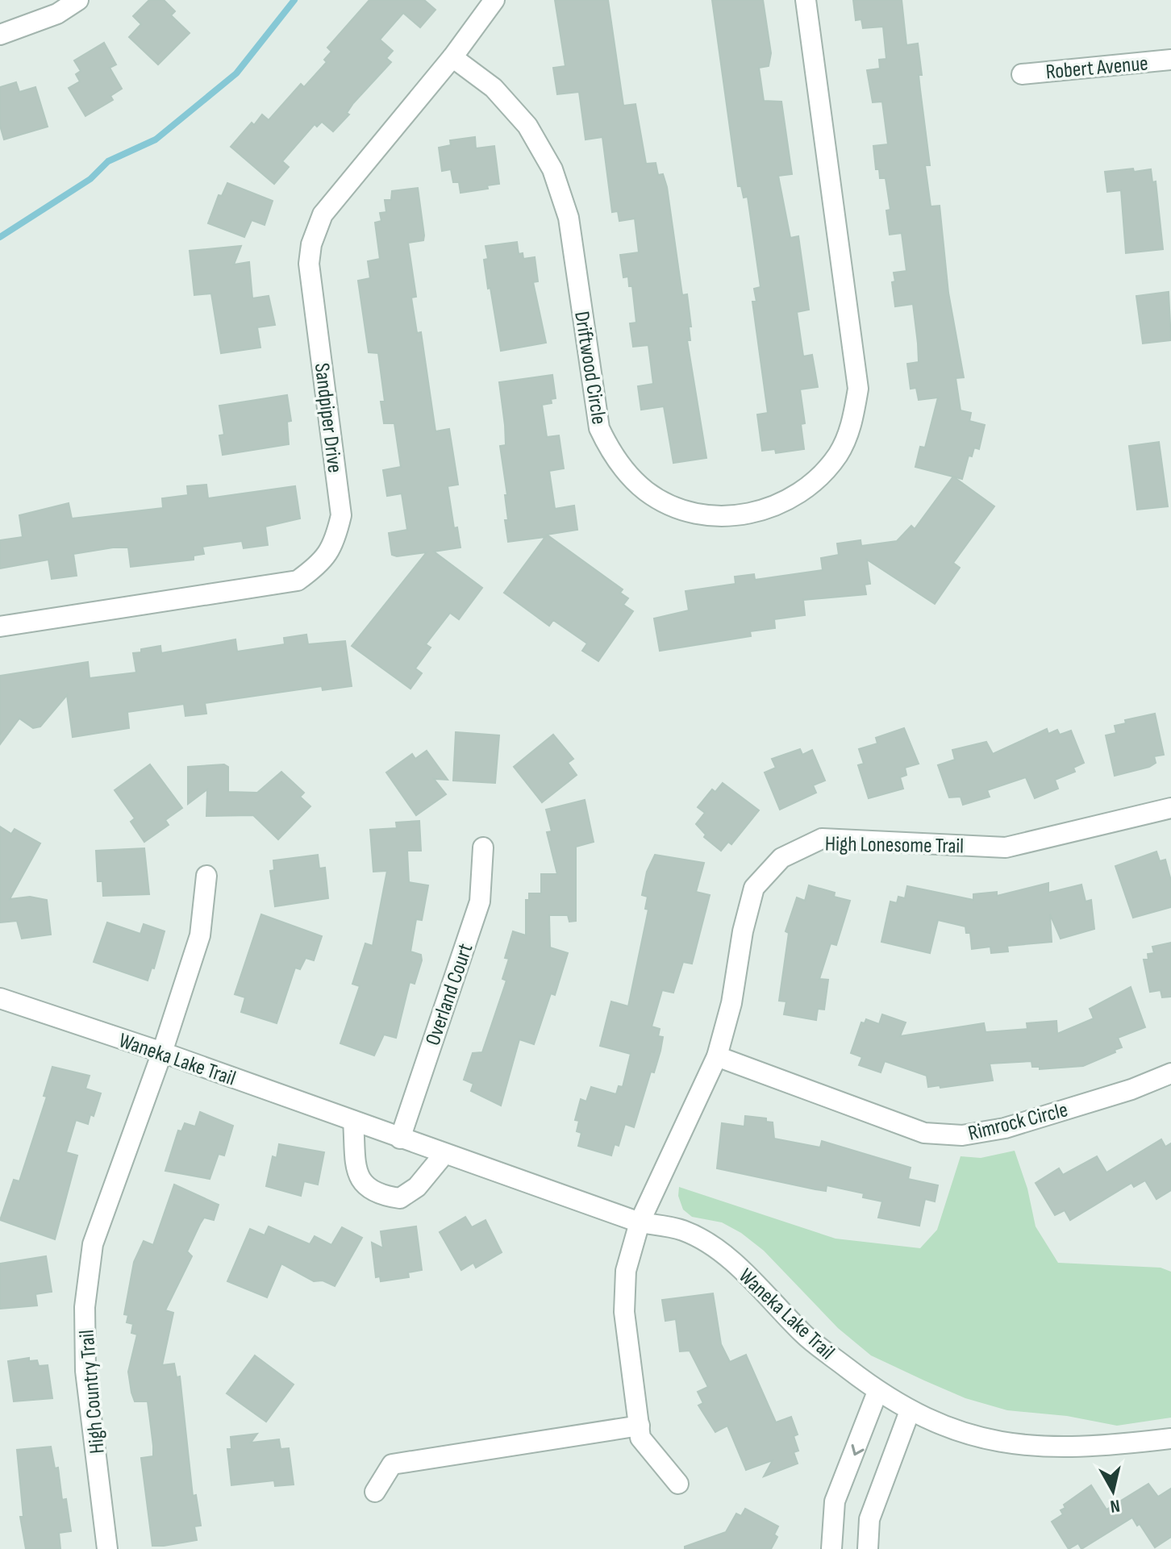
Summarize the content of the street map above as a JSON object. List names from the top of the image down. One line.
{"streets":{"street":["Robert Avenue","Driftwood Circle","Sandpiper Drive","High Lonesome Trail","Overland Court","Waneka Lake Trail","Rimrock Circle","High Country Trail"]},"crossings":[["Driftwood Circle","Sandpiper Drive"],["High Lonesome Trail","Waneka Lake Trail"],["High Lonesome Trail","Rimrock Circle"],["Overland Court","Waneka Lake Trail"],["Waneka Lake Trail","High Country Trail"]],"north":"bottom"}
